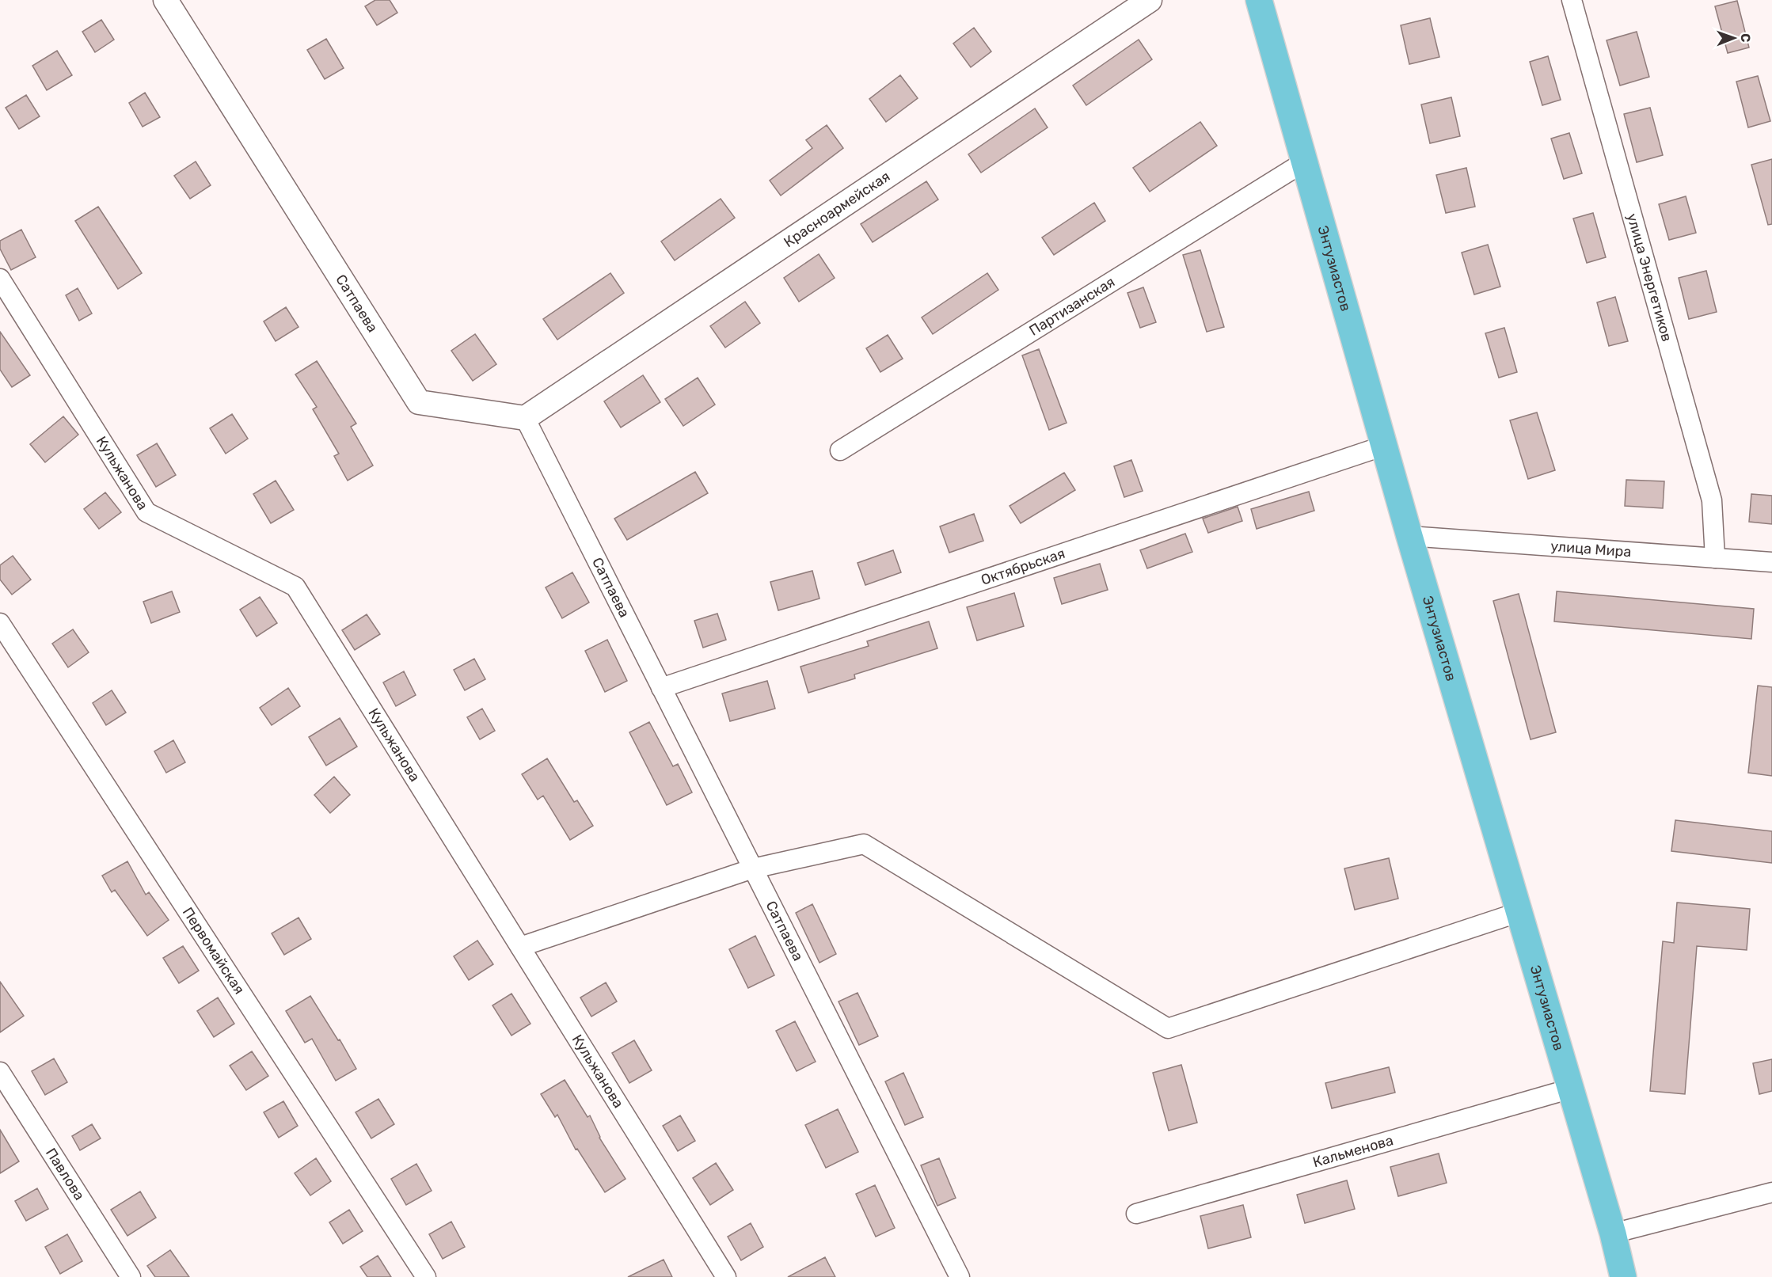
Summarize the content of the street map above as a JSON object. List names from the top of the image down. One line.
{"streets":{"main road":["Энтузиастов"],"street":["Красноармейская","улица Энергетиков","Сатпаева","Партизанская","Кульжанова","улица Мира","Октябрьская","Первомайская","Кальменова","Павлова"]},"crossings":[["Красноармейская","Сатпаева"],["Энтузиастов","Партизанская"],["Энтузиастов","улица Мира"],["Энтузиастов","Октябрьская"],["Энтузиастов","Кальменова"],["улица Энергетиков","улица Мира"],["Сатпаева","Октябрьская"]],"north":"right"}
